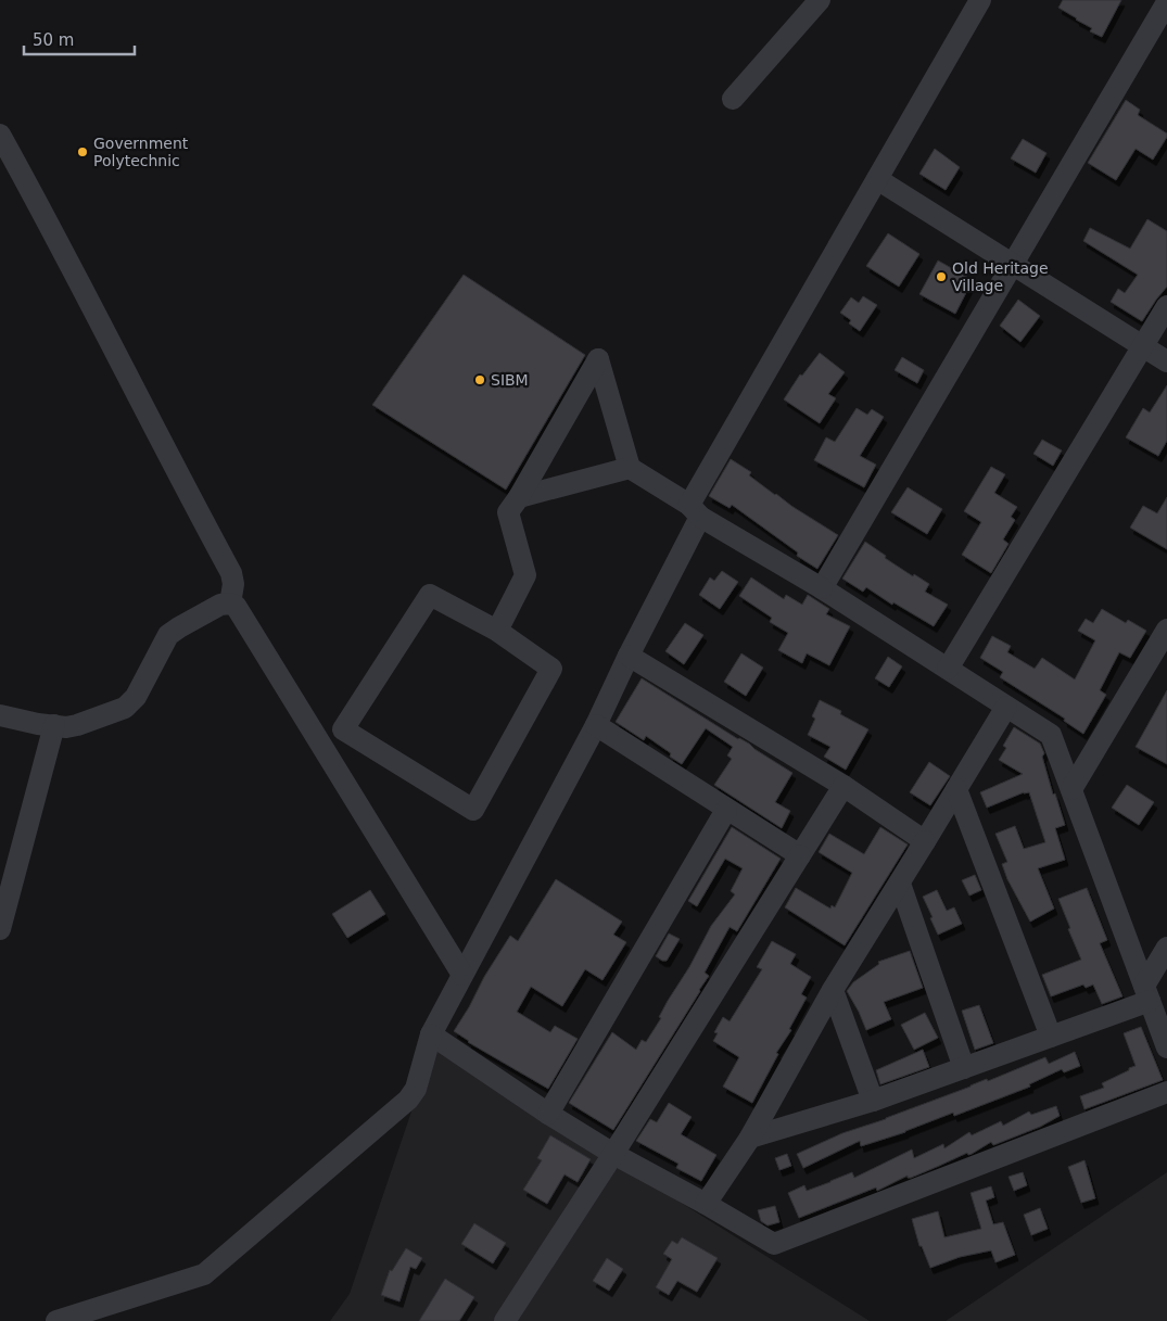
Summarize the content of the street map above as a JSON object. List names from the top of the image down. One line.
{"places":["Government Polytechnic","Old Heritage Village","SIBM"],"scale_bar":"50 m"}
